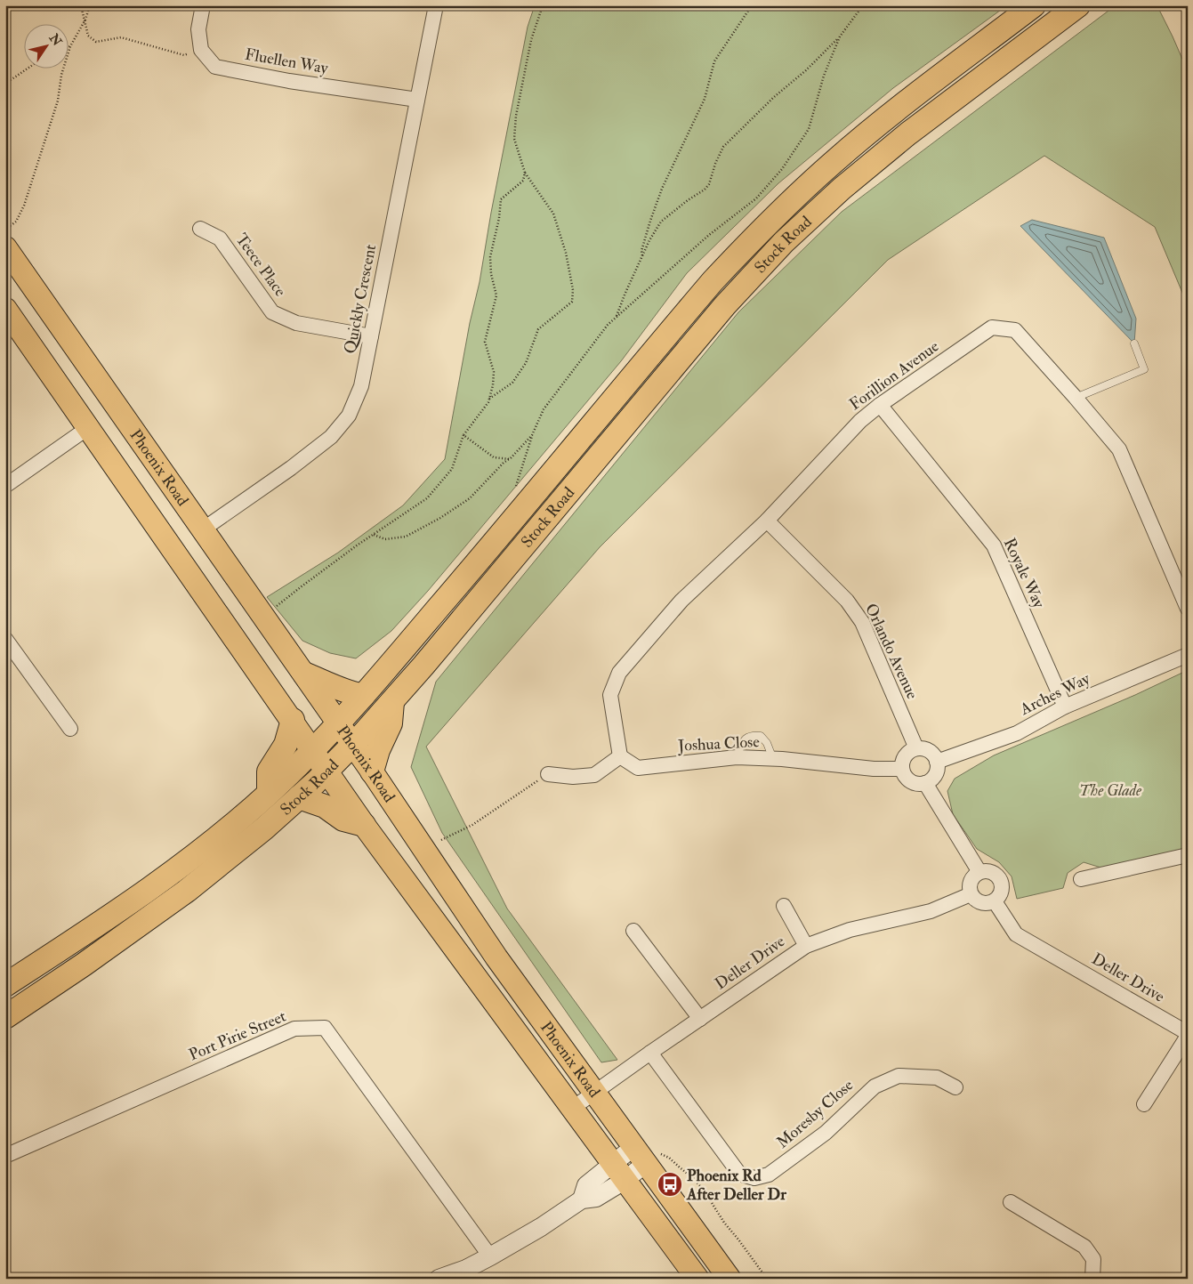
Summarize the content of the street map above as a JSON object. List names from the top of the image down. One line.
{"streets":{"highway":["Stock Road"],"main road":["Phoenix Road"],"street":["Fluellen Way","Teece Place","Quickly Crescent","Forillion Avenue","Royale Way","Orlando Avenue","Arches Way","Joshua Close","Deller Drive","Port Pirie Street","Moresby Close"]},"crossings":[["Fluellen Way","Quickly Crescent"],["Stock Road","Phoenix Road"],["Teece Place","Quickly Crescent"],["Quickly Crescent","Phoenix Road"],["Forillion Avenue","Royale Way"],["Forillion Avenue","Orlando Avenue"],["Forillion Avenue","Joshua Close"],["Phoenix Road","Deller Drive"],["Royale Way","Arches Way"],["Orlando Avenue","Arches Way"],["Orlando Avenue","Joshua Close"],["Arches Way","Joshua Close"],["Deller Drive","Moresby Close"]],"parks":["The Glade"],"places":{"bus stop":["Phoenix Rd After Deller Dr"]},"north":"top right"}
